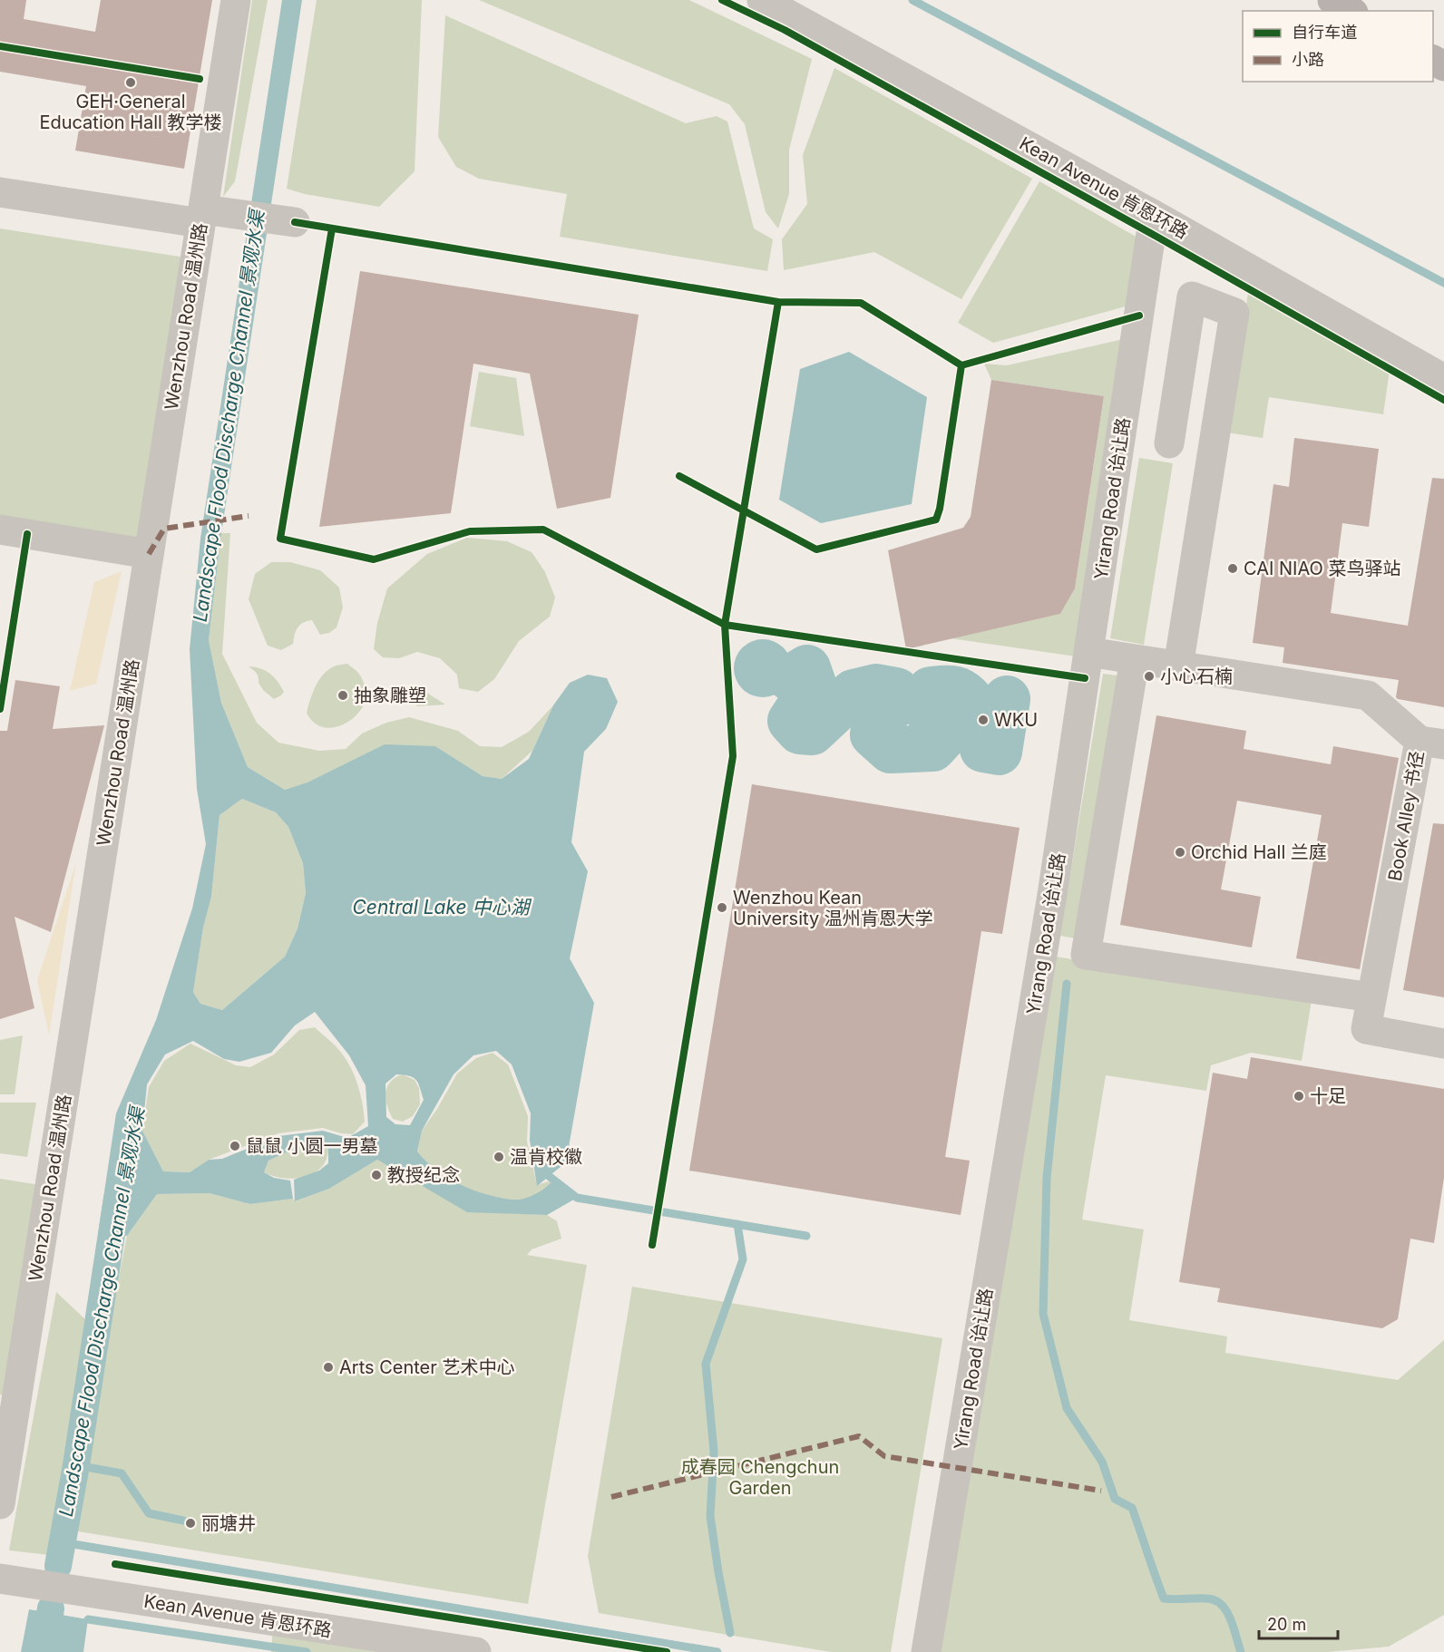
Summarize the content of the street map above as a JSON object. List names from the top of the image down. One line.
{"streets":{"street":["Kean Avenue 肯恩环路","Wenzhou Road 温州路","Yirang Road 诒让路","Book Alley 书径"]},"crossings":[["Kean Avenue 肯恩环路","Yirang Road 诒让路"],["Yirang Road 诒让路","Book Alley 书径"]],"water":["Landscape Flood Discharge Channel 景观水渠","Central Lake 中心湖"],"parks":["成春园 Chengchun Garden"],"places":["GEH·General Education Hall 教学楼","CAI NIAO 菜鸟驿站","小心石楠","抽象雕塑","WKU","Orchid Hall 兰庭","Wenzhou Kean University 温州肯恩大学","十足","鼠鼠 小圆一男墓","温肯校徽","教授纪念","Arts Center 艺术中心","丽塘井"],"legend":["自行车道","小路"],"scale_bar":"20 m"}
